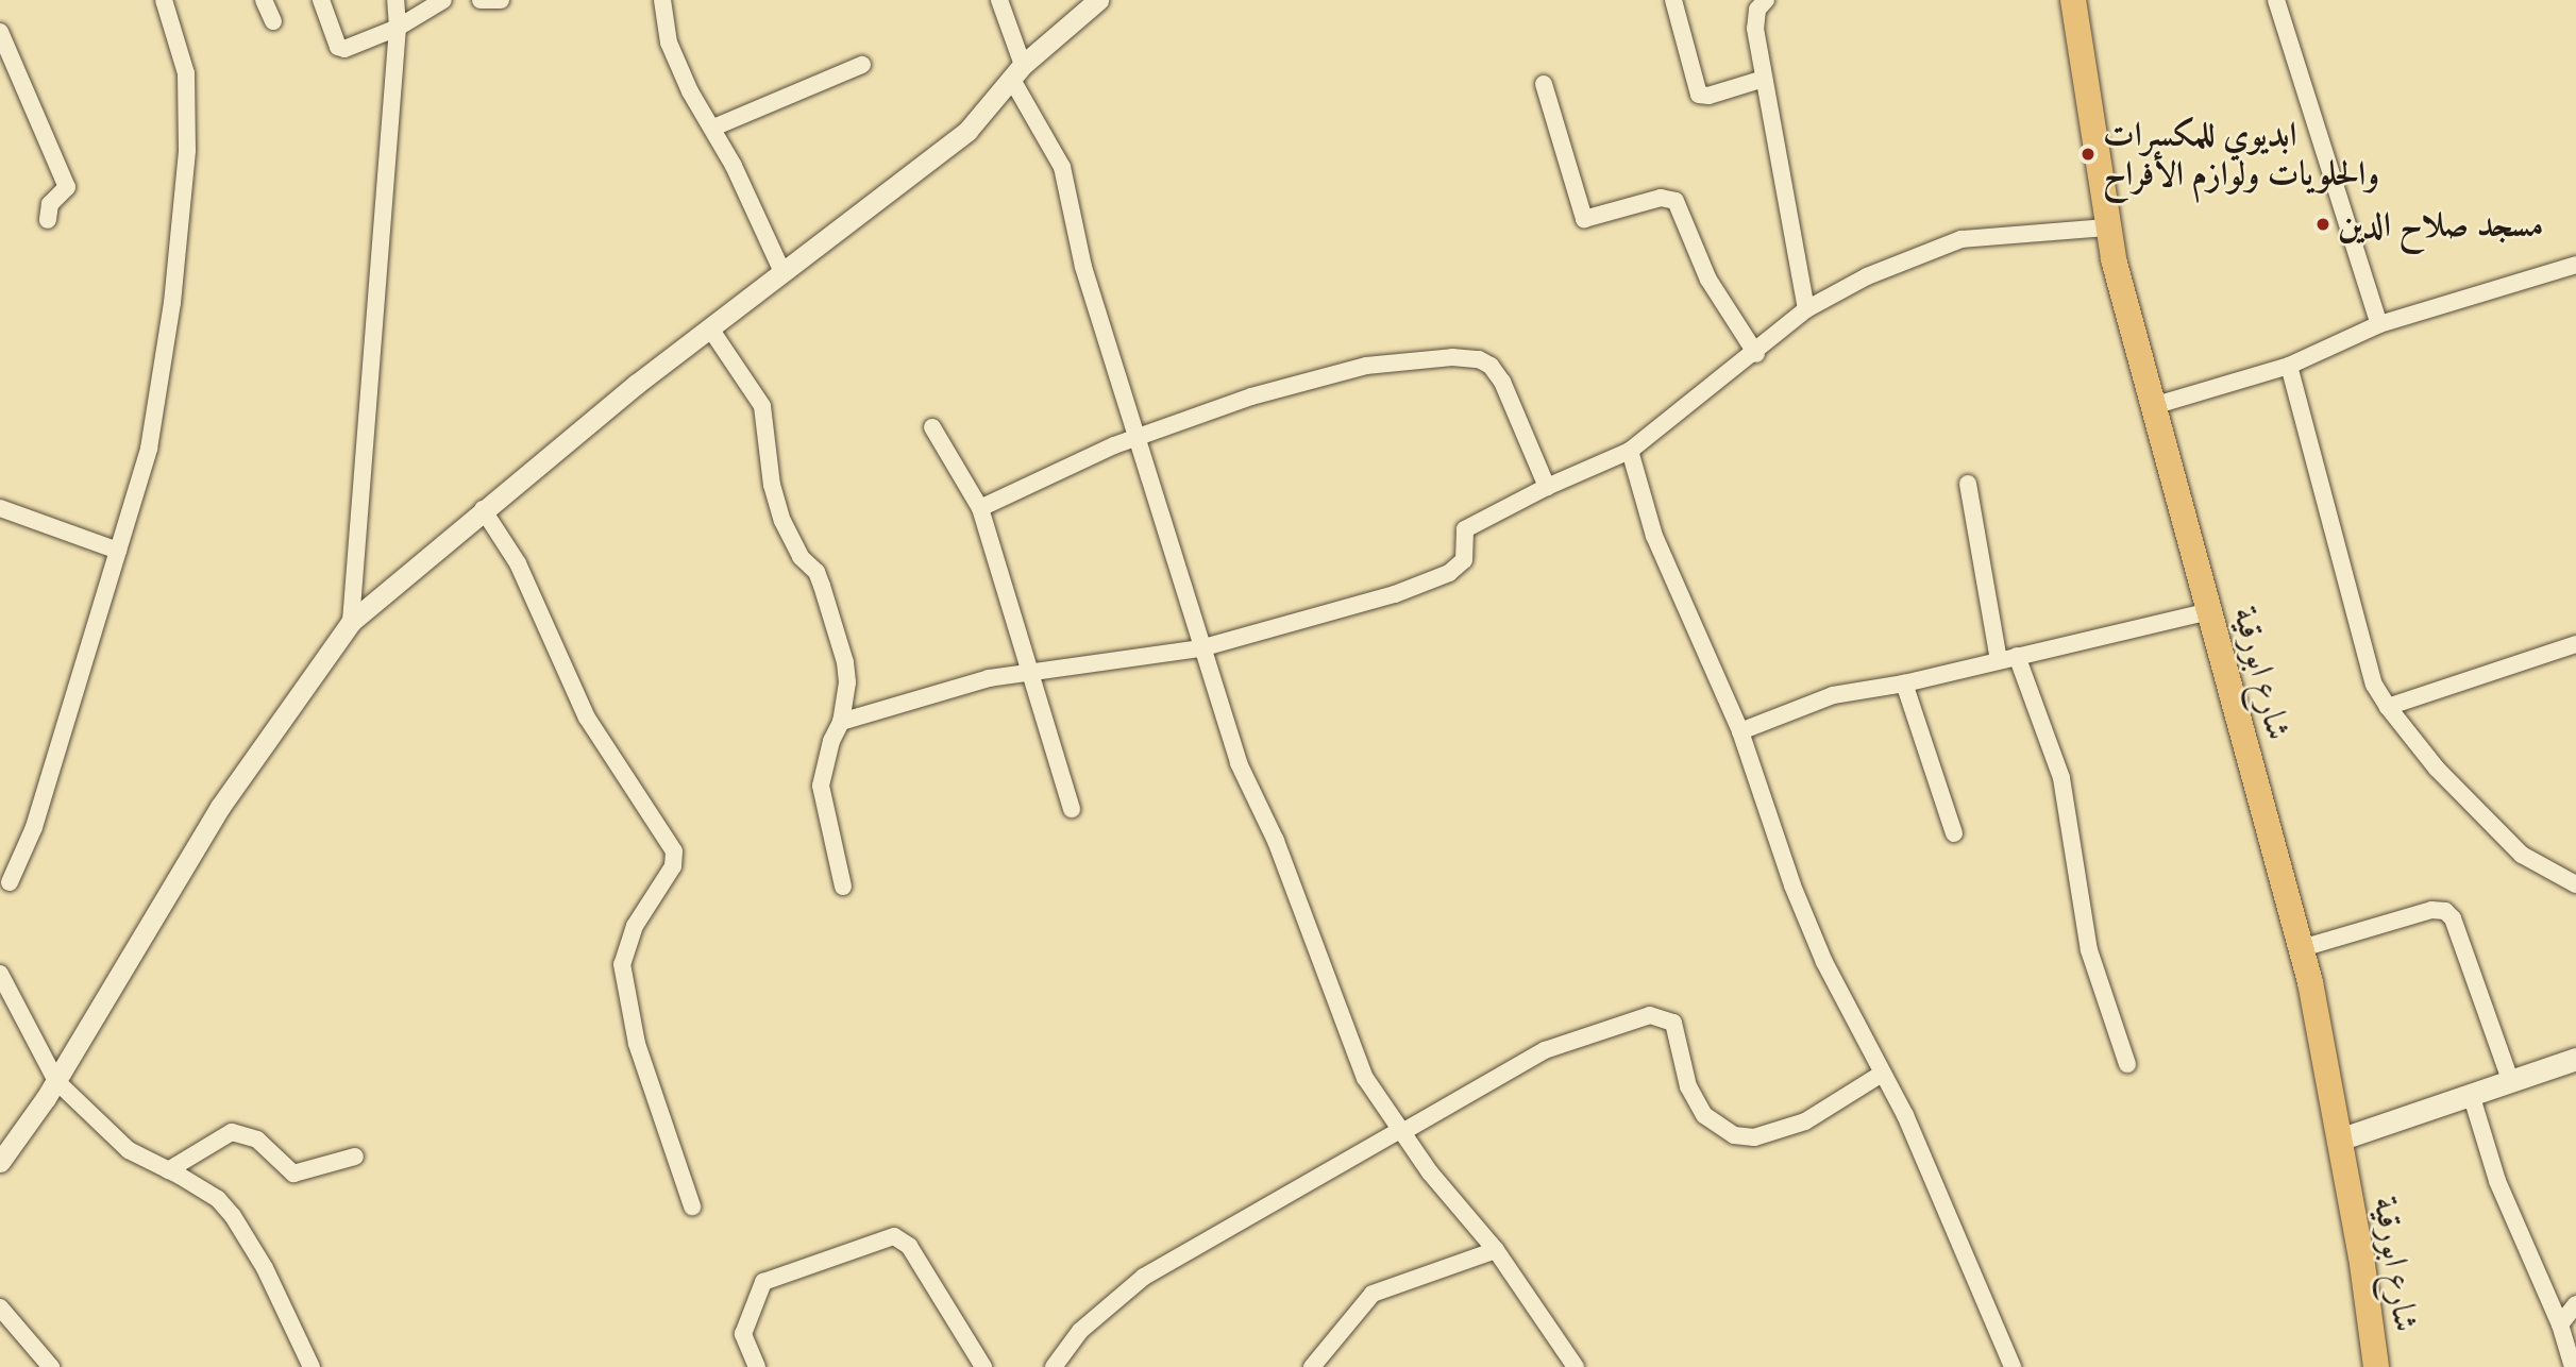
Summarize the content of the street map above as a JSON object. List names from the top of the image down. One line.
{"streets":{"main road":["شارع ابورقية"]},"places":["ابديوي للمكسرات والحلويات ولوازم الأفراح","مسجد صلاح الدين"]}
